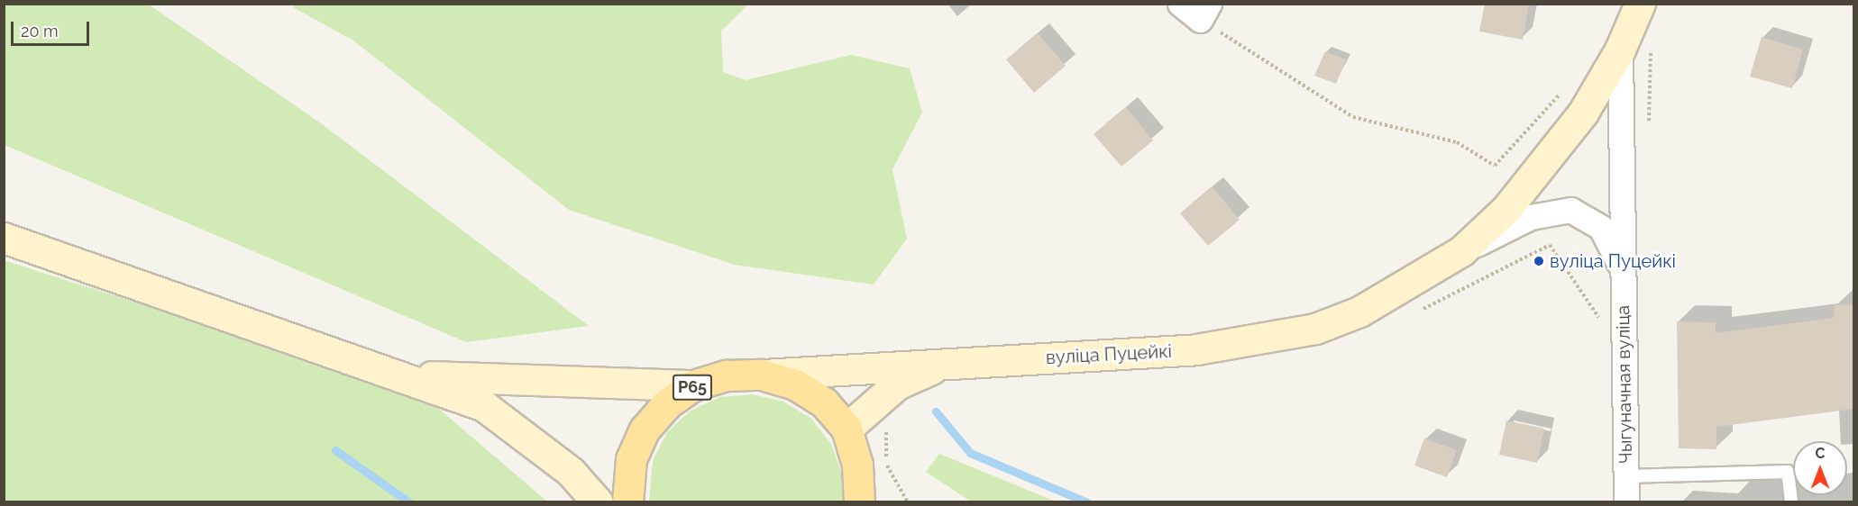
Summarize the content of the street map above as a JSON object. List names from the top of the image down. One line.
{"streets":{"main road":["вуліца Пуцейкі","Р65"],"street":["Чыгуначная вуліца"]},"crossings":[["вуліца Пуцейкі","Чыгуначная вуліца"],["вуліца Пуцейкі","Р65"]],"places":["вуліца Пуцейкі"],"scale_bar":"20 m","north":"top"}
